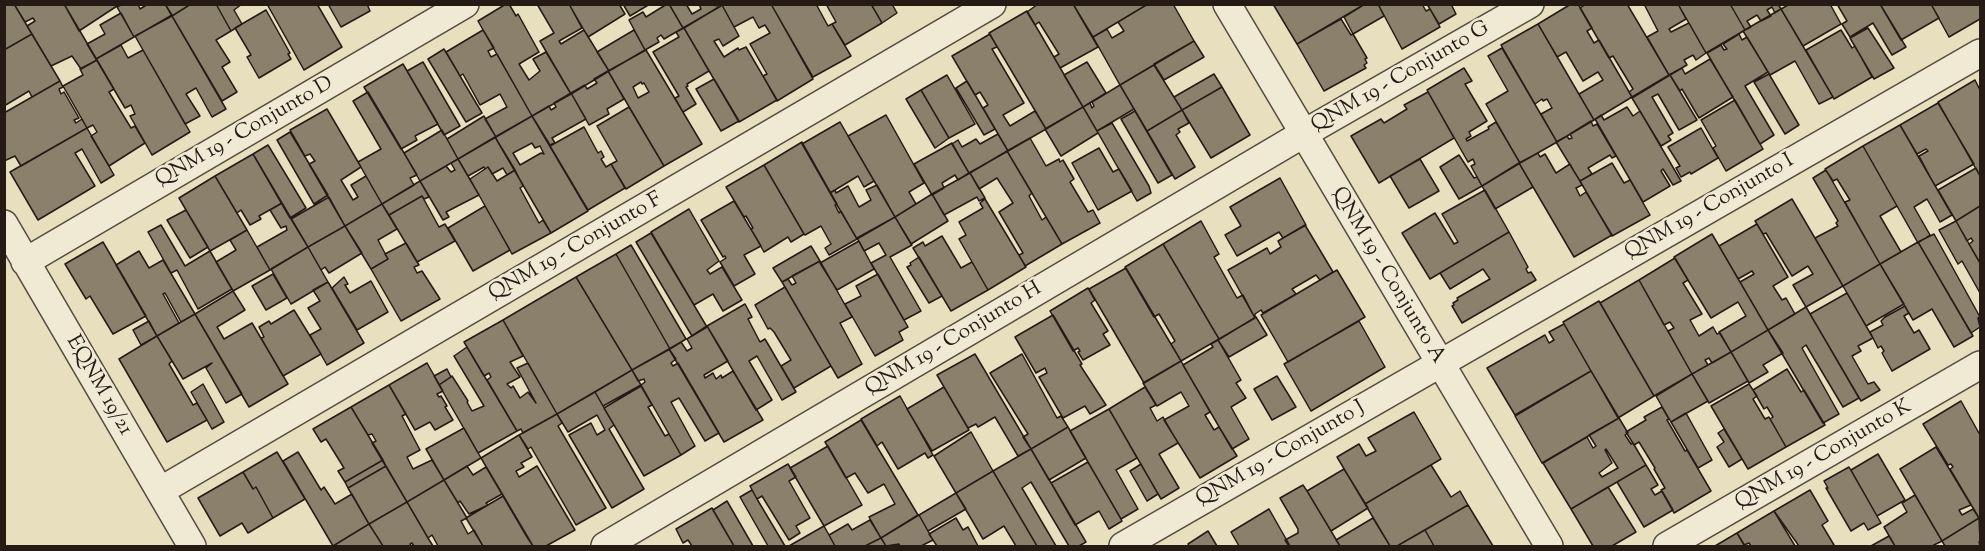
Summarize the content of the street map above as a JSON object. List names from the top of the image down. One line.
{"streets":{"street":["QNM 19 - Conjunto G","QNM 19 - Conjunto D","QNM 19 - Conjunto I","QNM 19 - Conjunto F","QNM 19 - Conjunto A","QNM 19 - Conjunto H","EQNM 19/21","QNM 19 - Conjunto J","QNM 19 - Conjunto K"]},"crossings":[["QNM 19 - Conjunto G","QNM 19 - Conjunto A"],["QNM 19 - Conjunto G","QNM 19 - Conjunto H"],["QNM 19 - Conjunto D","EQNM 19/21"],["QNM 19 - Conjunto I","QNM 19 - Conjunto A"],["QNM 19 - Conjunto I","QNM 19 - Conjunto J"],["QNM 19 - Conjunto F","EQNM 19/21"],["QNM 19 - Conjunto A","QNM 19 - Conjunto H"],["QNM 19 - Conjunto A","QNM 19 - Conjunto J"]]}
